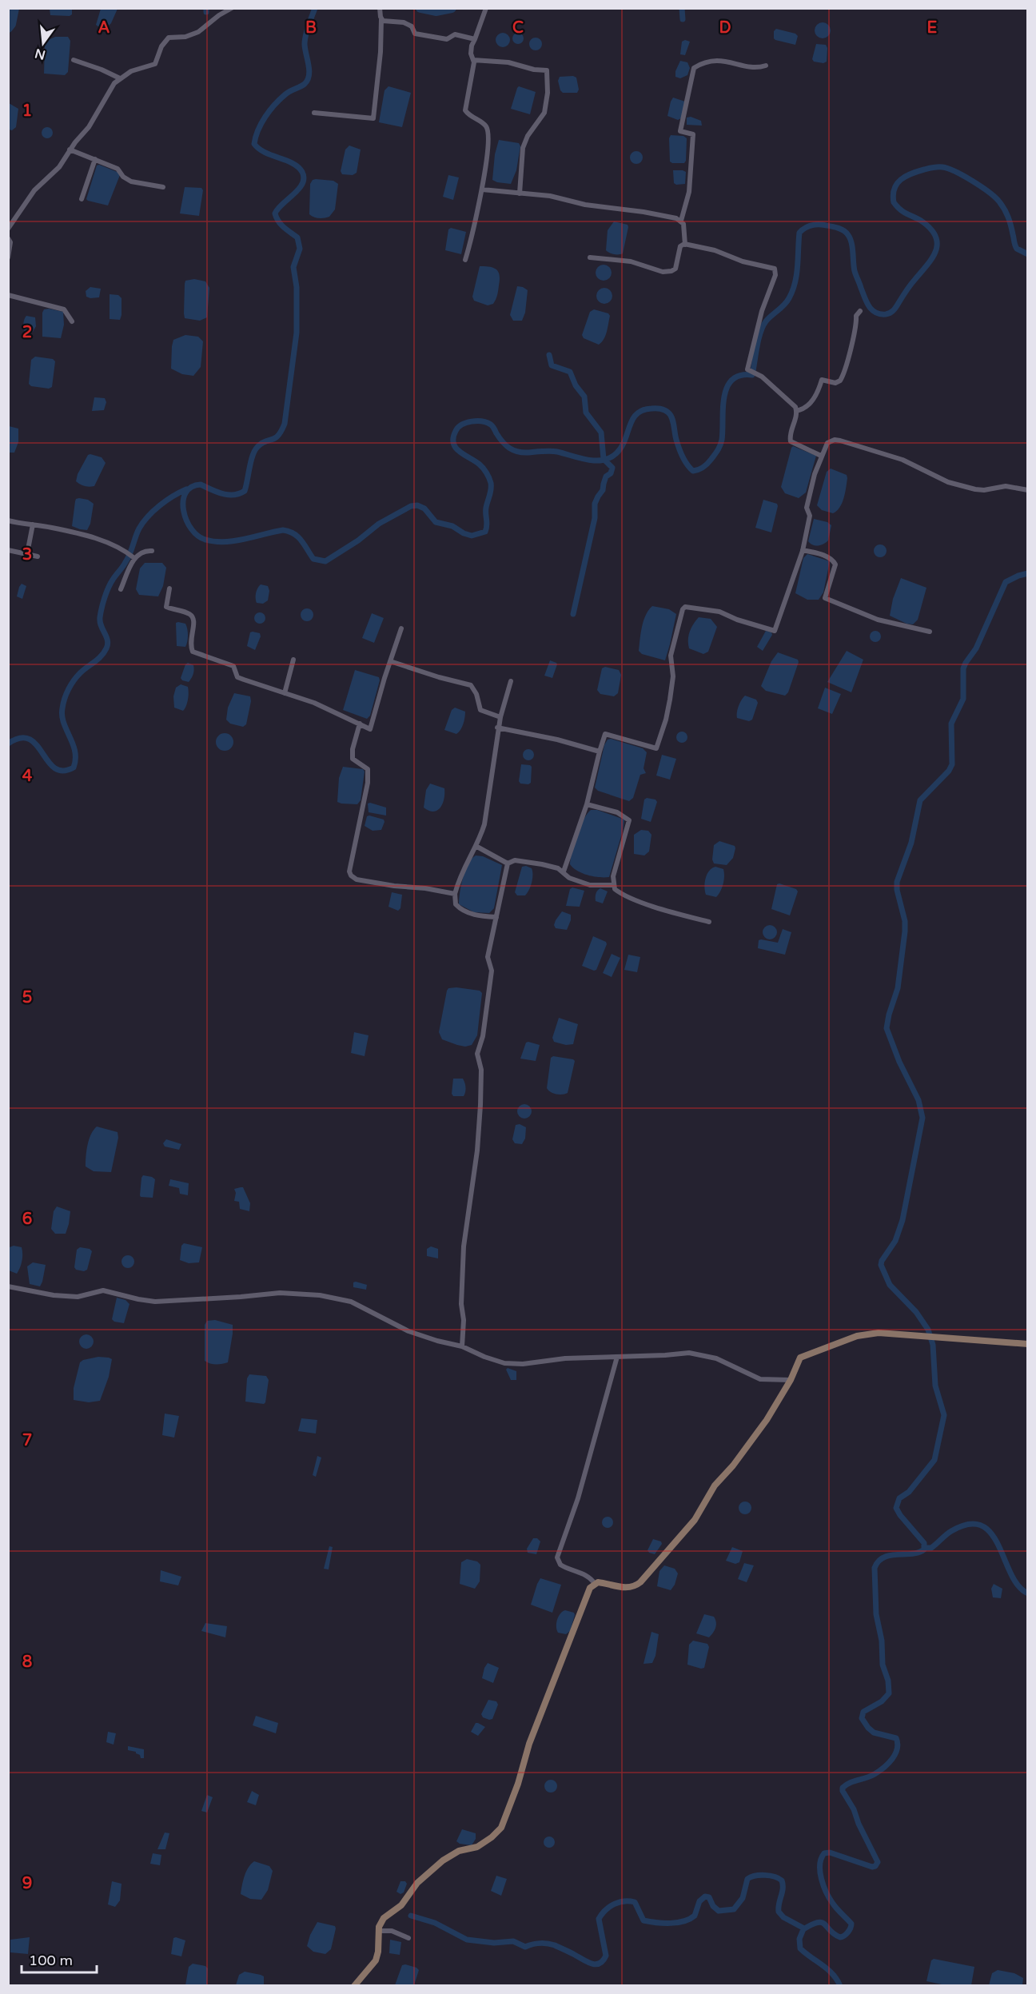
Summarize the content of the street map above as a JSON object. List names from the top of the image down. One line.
{"scale_bar":"100 m","north":"bottom","grid":{"columns":["A","B","C","D","E"],"rows":["1","2","3","4","5","6","7","8","9"]}}
